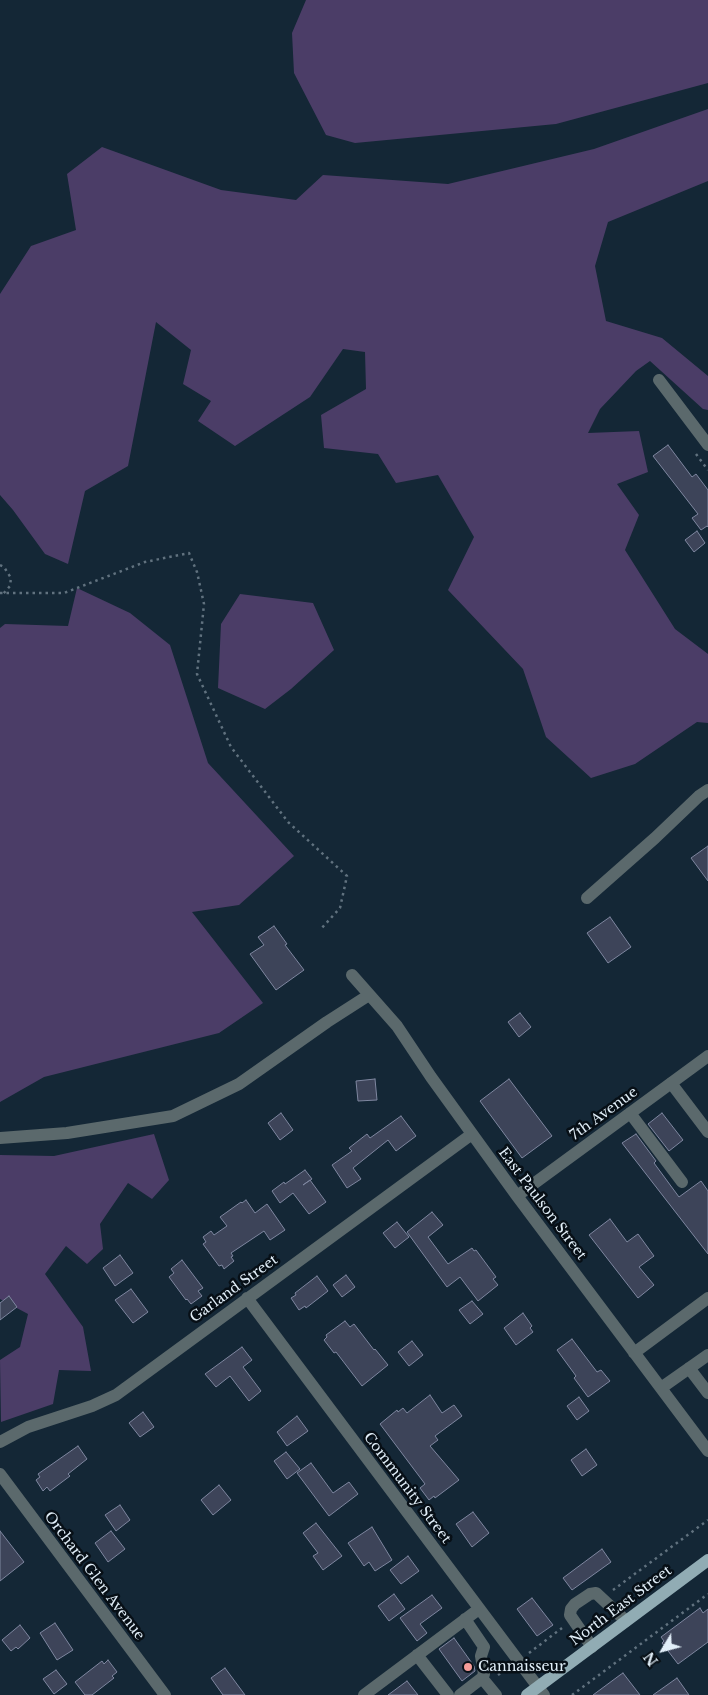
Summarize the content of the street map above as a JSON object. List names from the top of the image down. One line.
{"streets":{"main road":["North East Street"],"street":["7th Avenue","East Paulson Street","Garland Street","Community Street","Orchard Glen Avenue"]},"crossings":[["7th Avenue","East Paulson Street"],["East Paulson Street","Garland Street"],["Garland Street","Community Street"],["Community Street","North East Street"]],"places":["Cannaisseur"],"north":"bottom left"}
